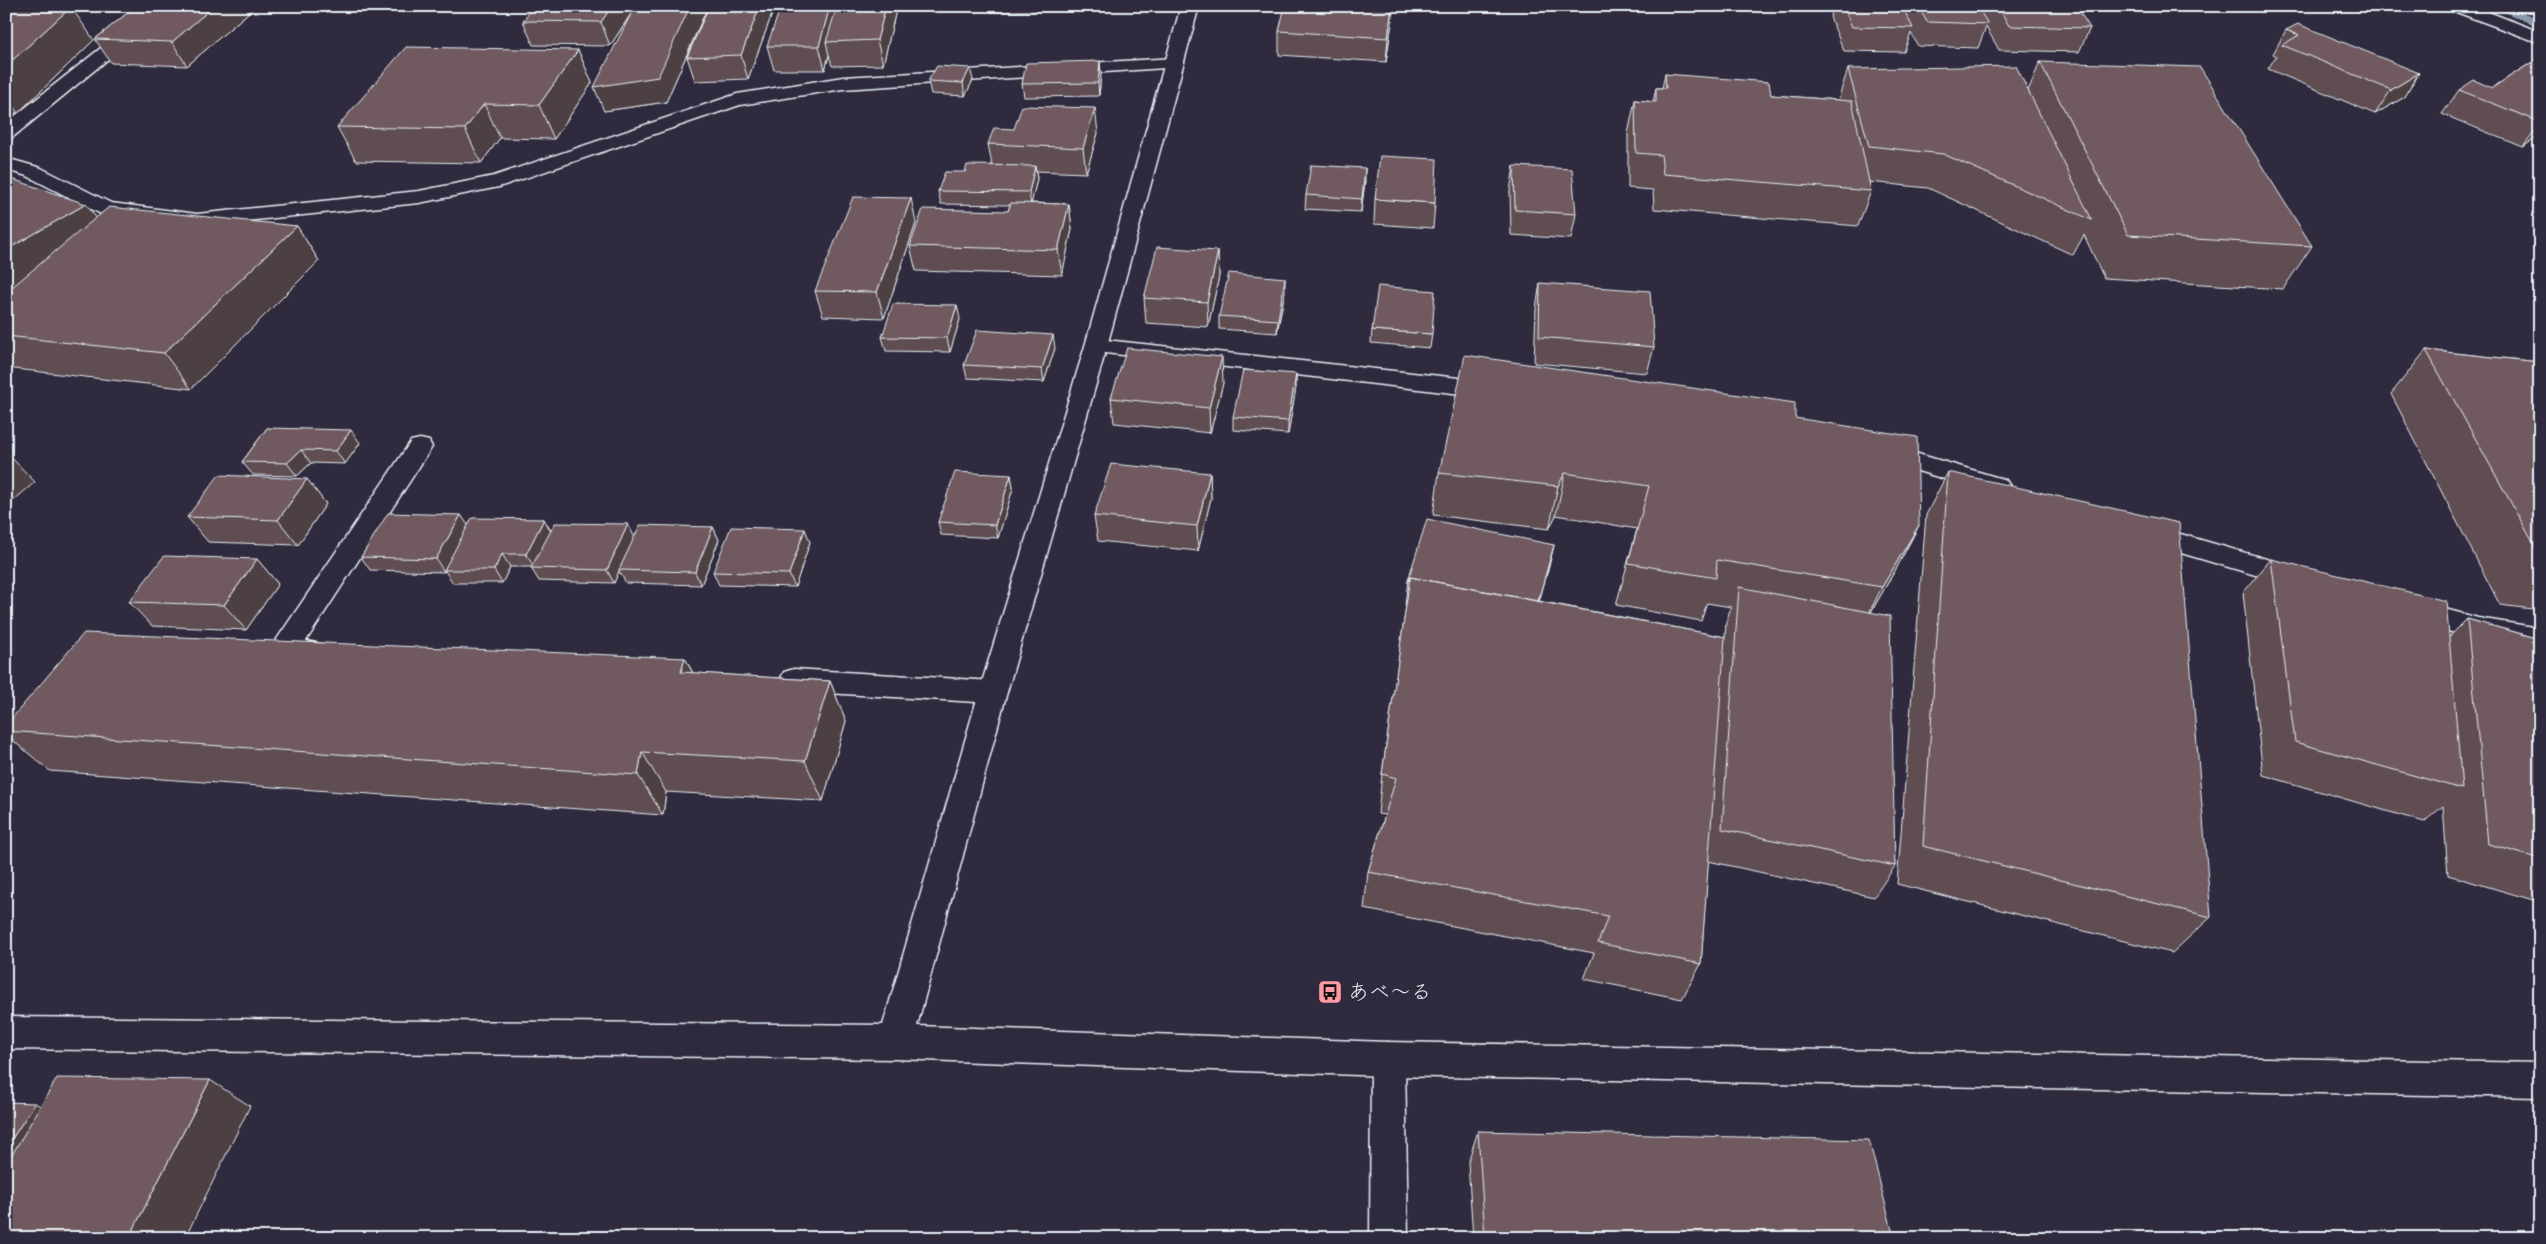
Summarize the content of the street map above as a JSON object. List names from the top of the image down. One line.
{"places":{"bus stop":["あべ〜る"]}}
